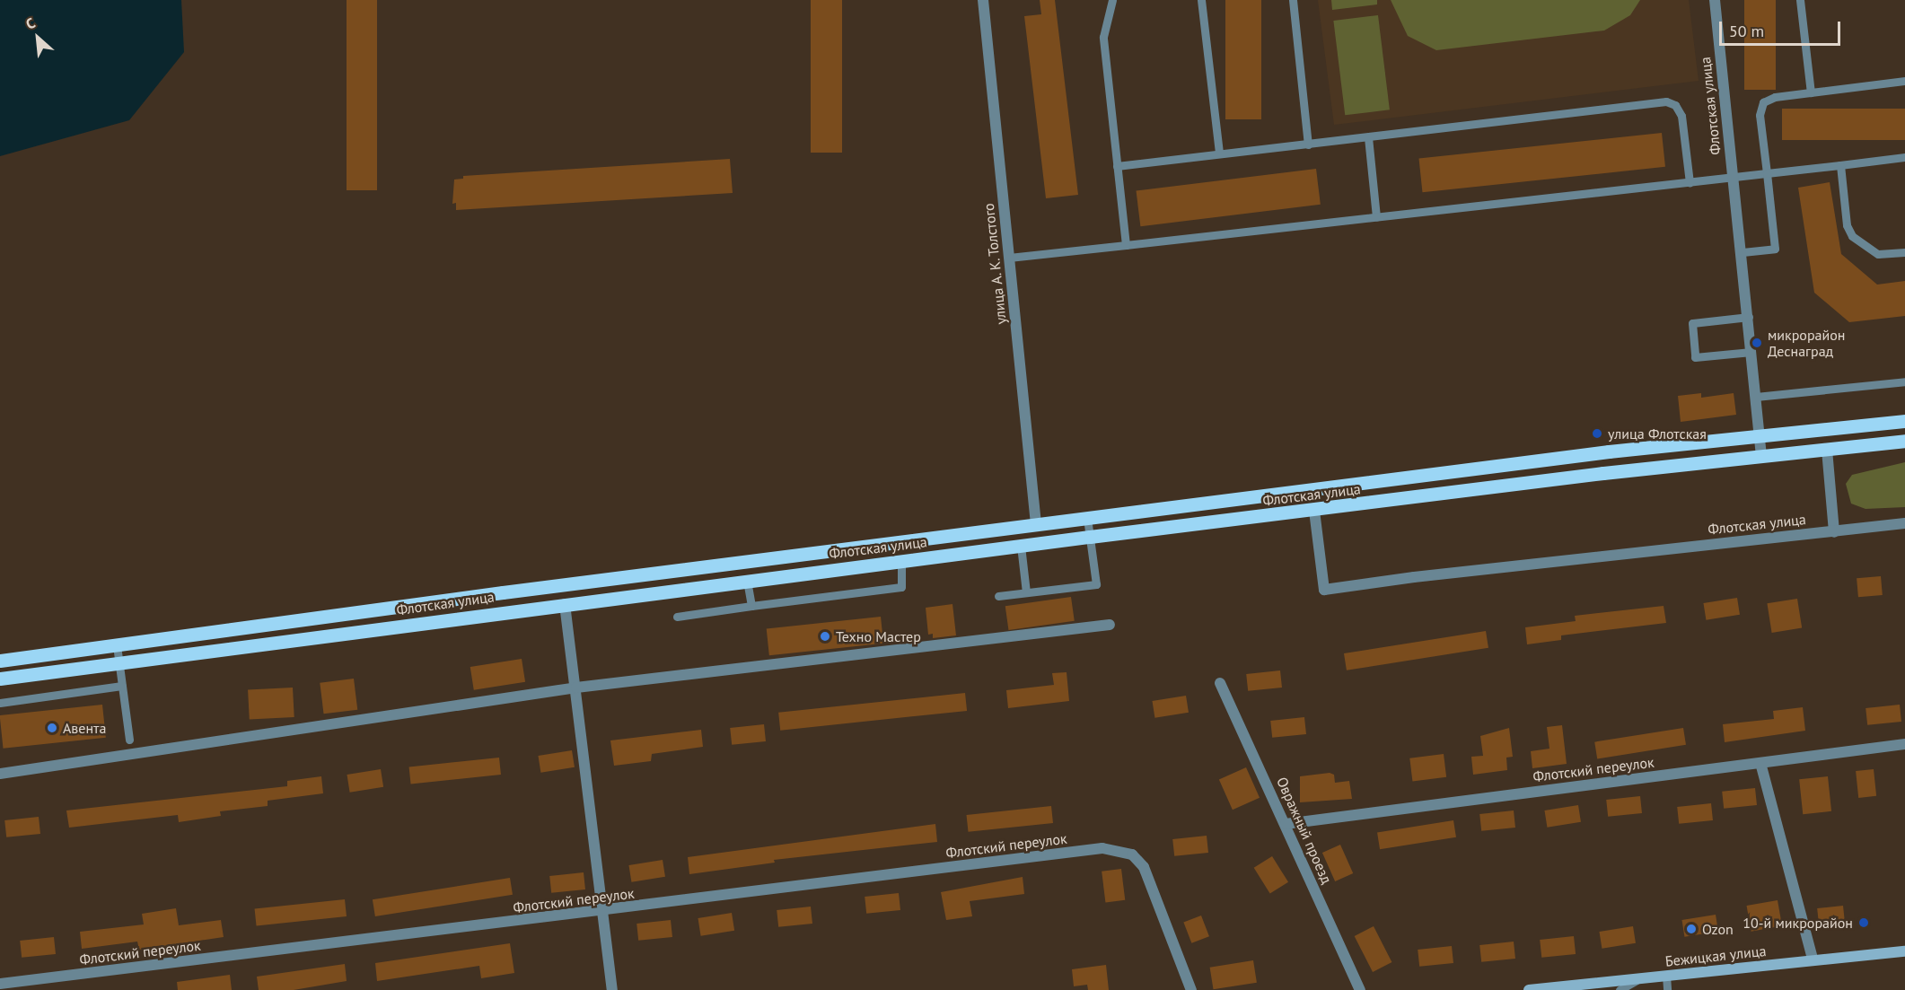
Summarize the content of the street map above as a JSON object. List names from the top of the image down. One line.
{"streets":{"main road":["Флотская улица"],"street":["улица А. К. Толстого","Флотский переулок","Овражный проезд","Бежицкая улица"]},"crossings":[["Флотская улица","улица А. К. Толстого"],["Флотский переулок","Овражный проезд"]],"places":["микрорайон Деснаград","улица Флотская","Техно Мастер","Авента","10-й микрорайон","Ozon"],"scale_bar":"50 m","north":"top left"}
